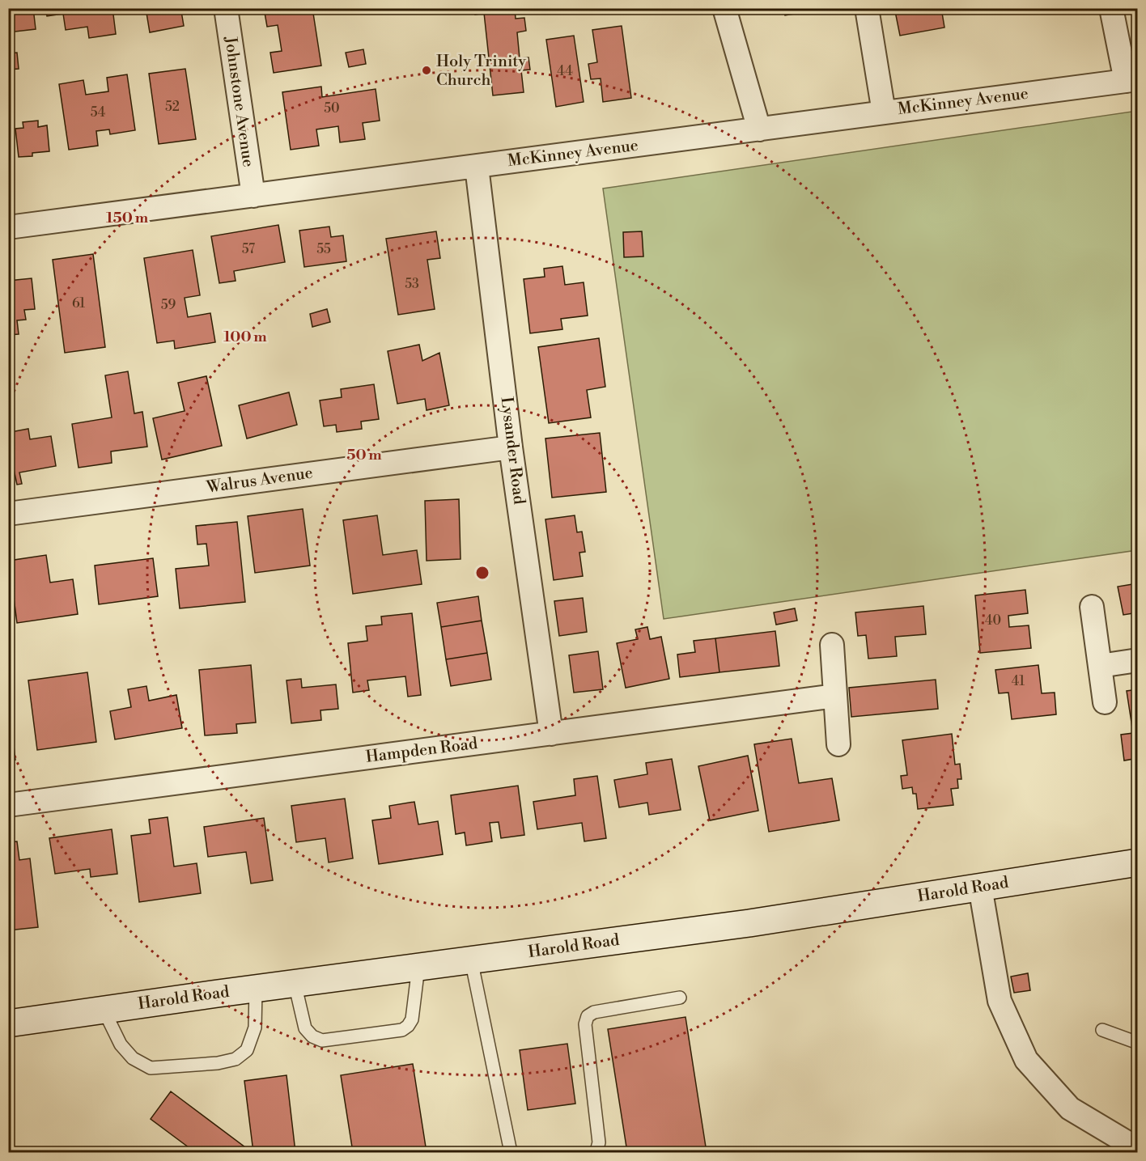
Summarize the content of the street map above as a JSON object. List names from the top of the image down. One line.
{"streets":{"main road":["Harold Road"],"street":["Johnstone Avenue","McKinney Avenue","Lysander Road","Walrus Avenue","Hampden Road"]},"crossings":[["Johnstone Avenue","McKinney Avenue"],["McKinney Avenue","Lysander Road"],["Lysander Road","Walrus Avenue"],["Lysander Road","Hampden Road"]],"places":["Holy Trinity Church"],"house_numbers":["44","52","50","54","57","55","53","61","59","40","41"],"rings":["150 m","100 m","50 m"]}
